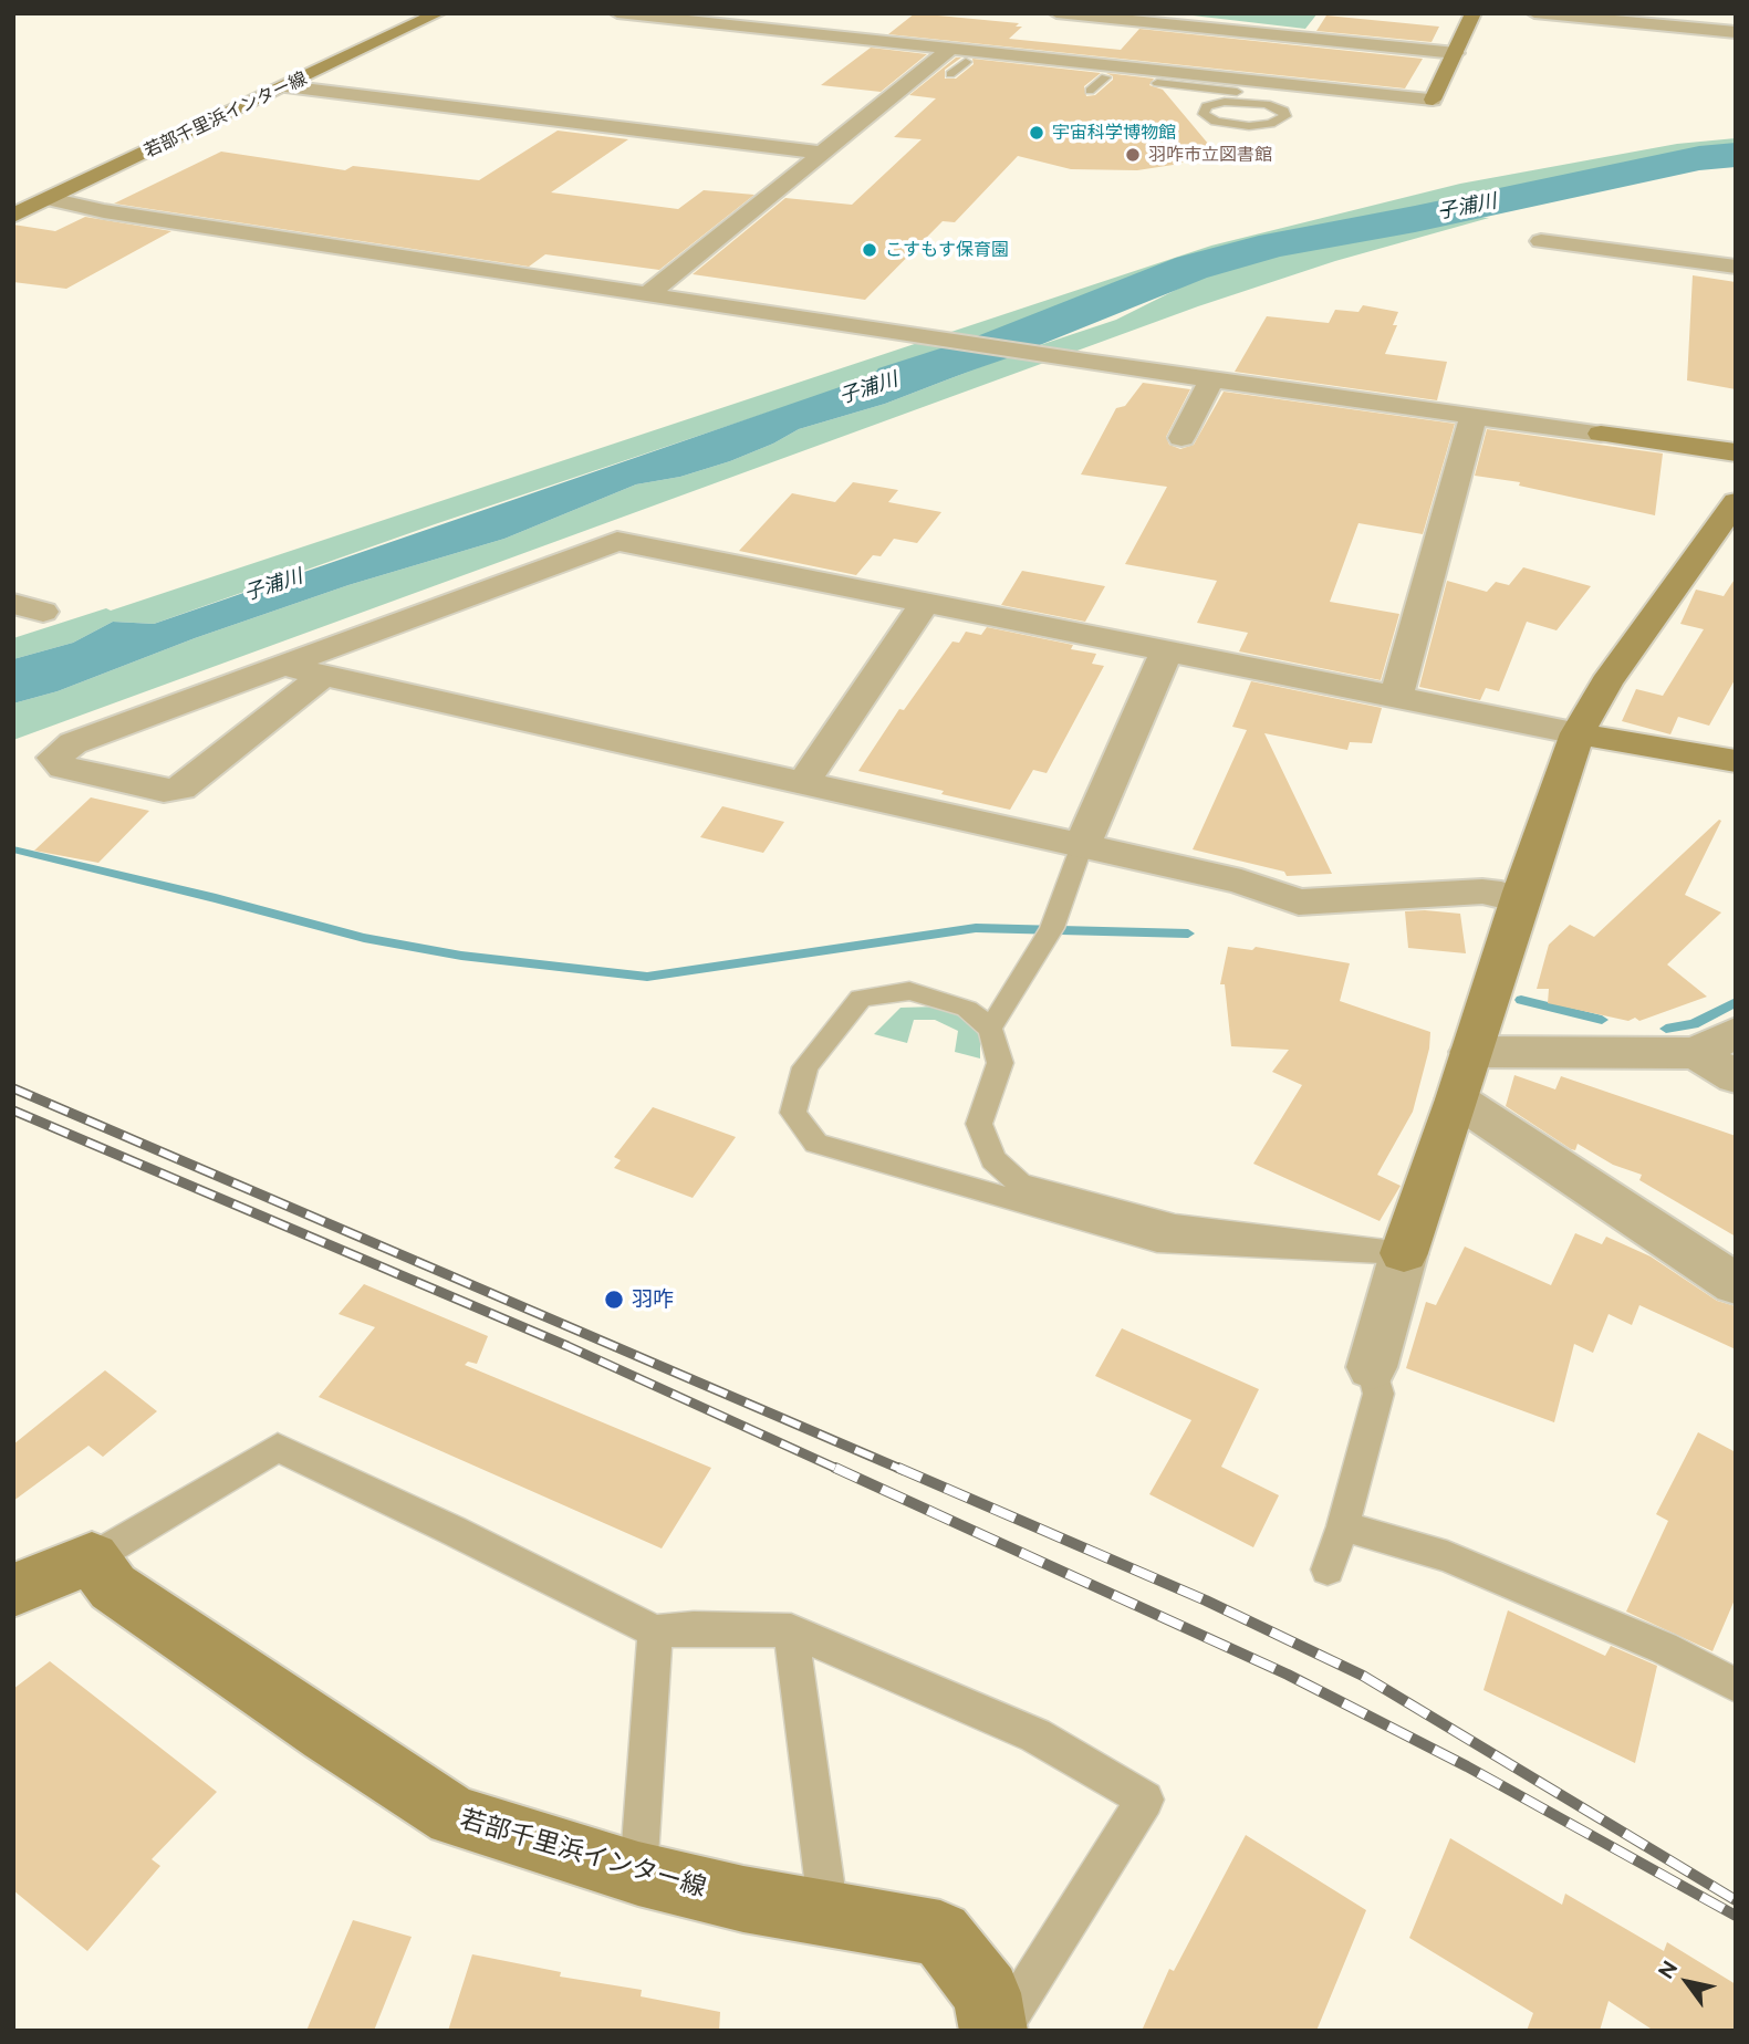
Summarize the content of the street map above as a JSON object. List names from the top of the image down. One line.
{"streets":{"street":["若部千里浜インター線"]},"water":["子浦川"],"places":["宇宙科学博物館","羽咋市立図書館","こすもす保育園","羽咋"],"north":"top left"}
